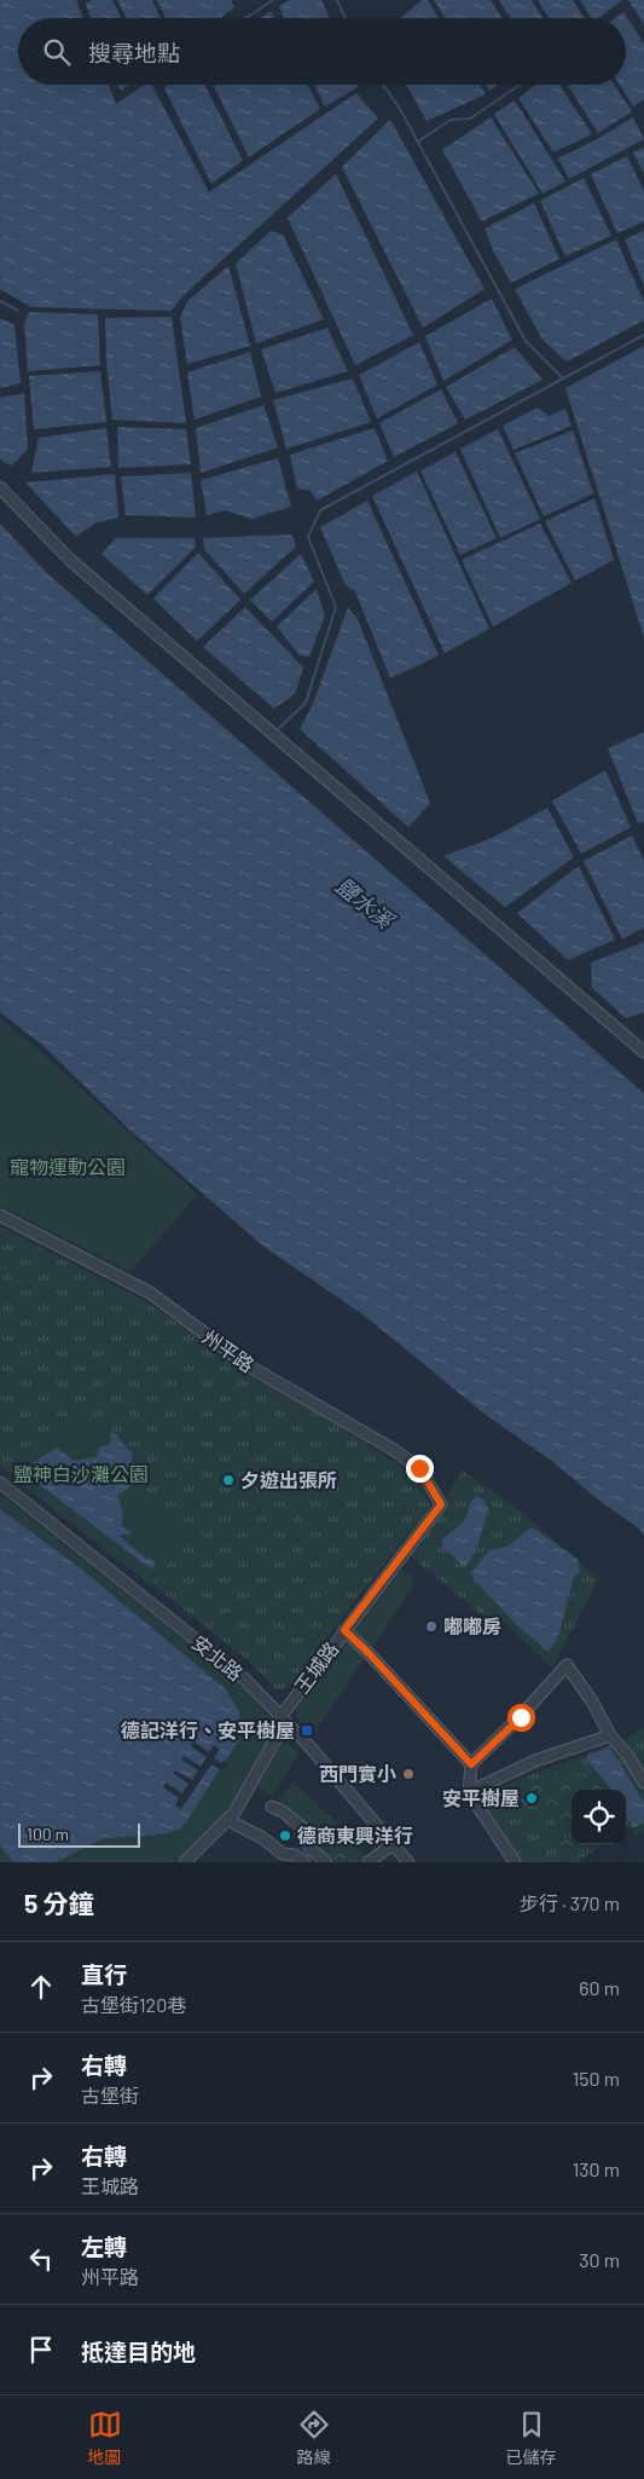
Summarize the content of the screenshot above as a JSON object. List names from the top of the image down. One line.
{"streets":{"street":["州平路","安北路","王城路"]},"crossings":[["州平路","王城路"],["安北路","王城路"]],"water":["鹽水溪"],"parks":["寵物運動公園","鹽神白沙灘公園"],"places":{"other":["夕遊出張所","嘟嘟房","西門實小","安平樹屋","德商東興洋行"],"transit":["德記洋行、安平樹屋"]},"scale_bar":"100 m","page":{"search":"搜尋地點","scale":"100 m","heading":["5 分鐘","步行 · 370 m"],"list":[["直行","古堡街120巷","60 m"],["右轉","古堡街","150 m"],["右轉","王城路","130 m"],["左轉","州平路","30 m"],"抵達目的地"],"nav":["地圖","路線","已儲存"]}}
